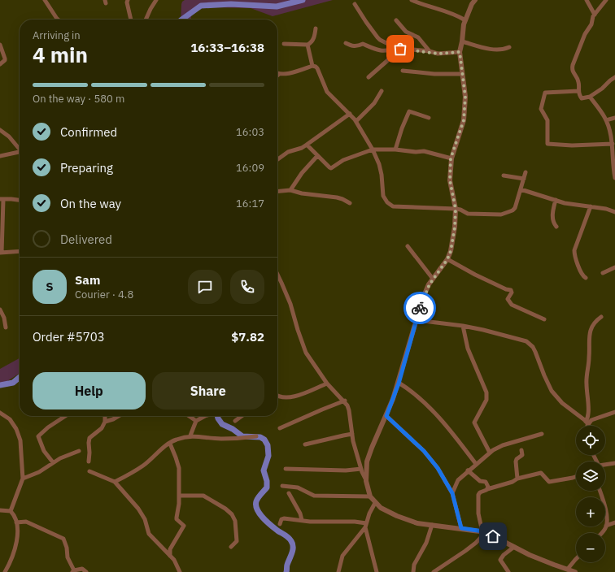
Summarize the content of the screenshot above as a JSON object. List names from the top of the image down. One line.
{"page":{"heading":["4 min","Arriving in","16:33–16:38"],"panel":["Sam","Courier · 4.8","Order #5703","$7.82"],"bar":"On the way · 580 m","list":[["Confirmed","16:03"],["Preparing","16:09"],["On the way","16:17"],"Delivered"],"round":"S","buttons":["Help","Share"],"map_buttons":["+","−"]}}
